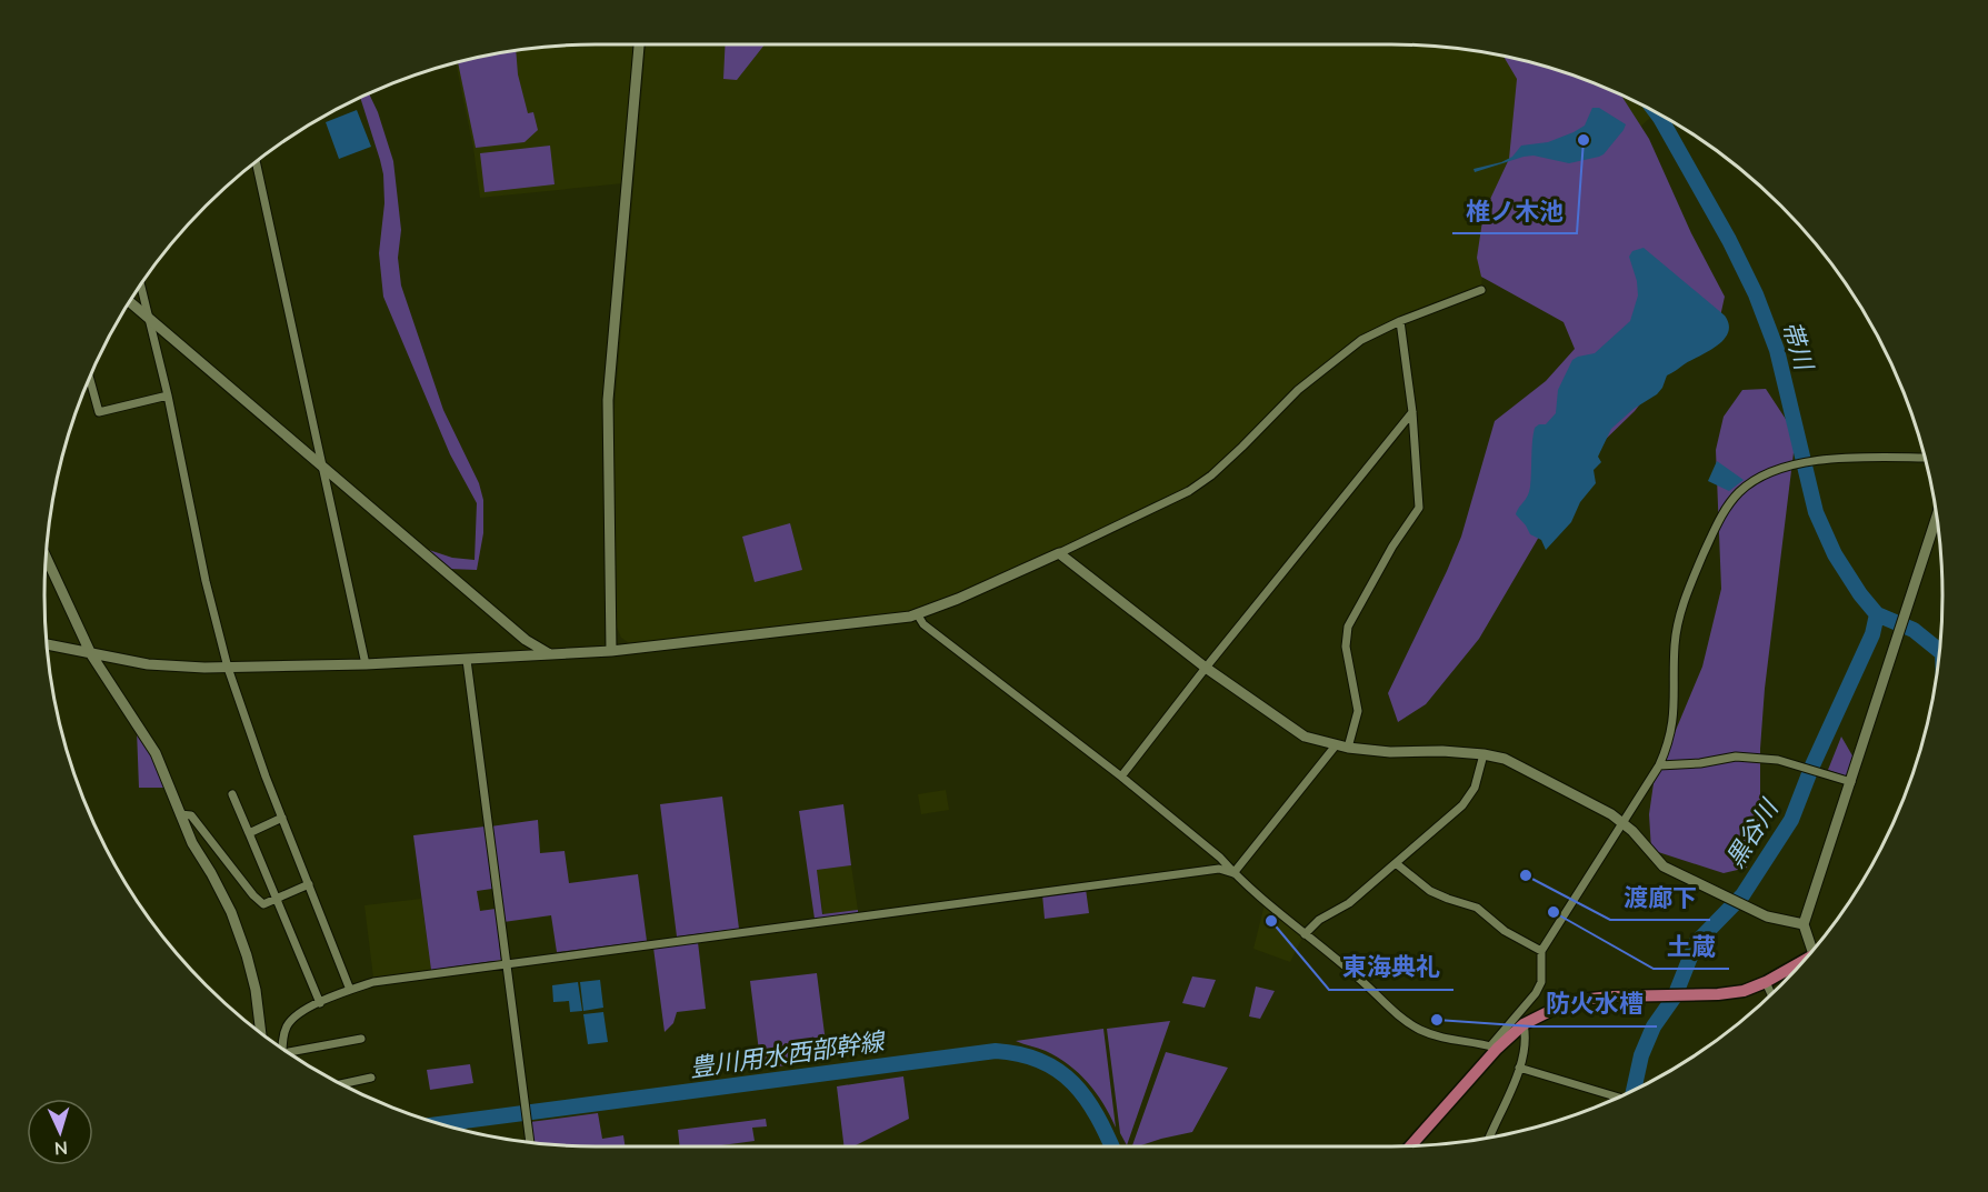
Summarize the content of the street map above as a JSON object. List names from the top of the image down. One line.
{"water":["帯川","黒谷川","豊川用水西部幹線"],"places":["椎ノ木池","渡廊下","土蔵","東海典礼","防火水槽"],"north":"bottom"}
